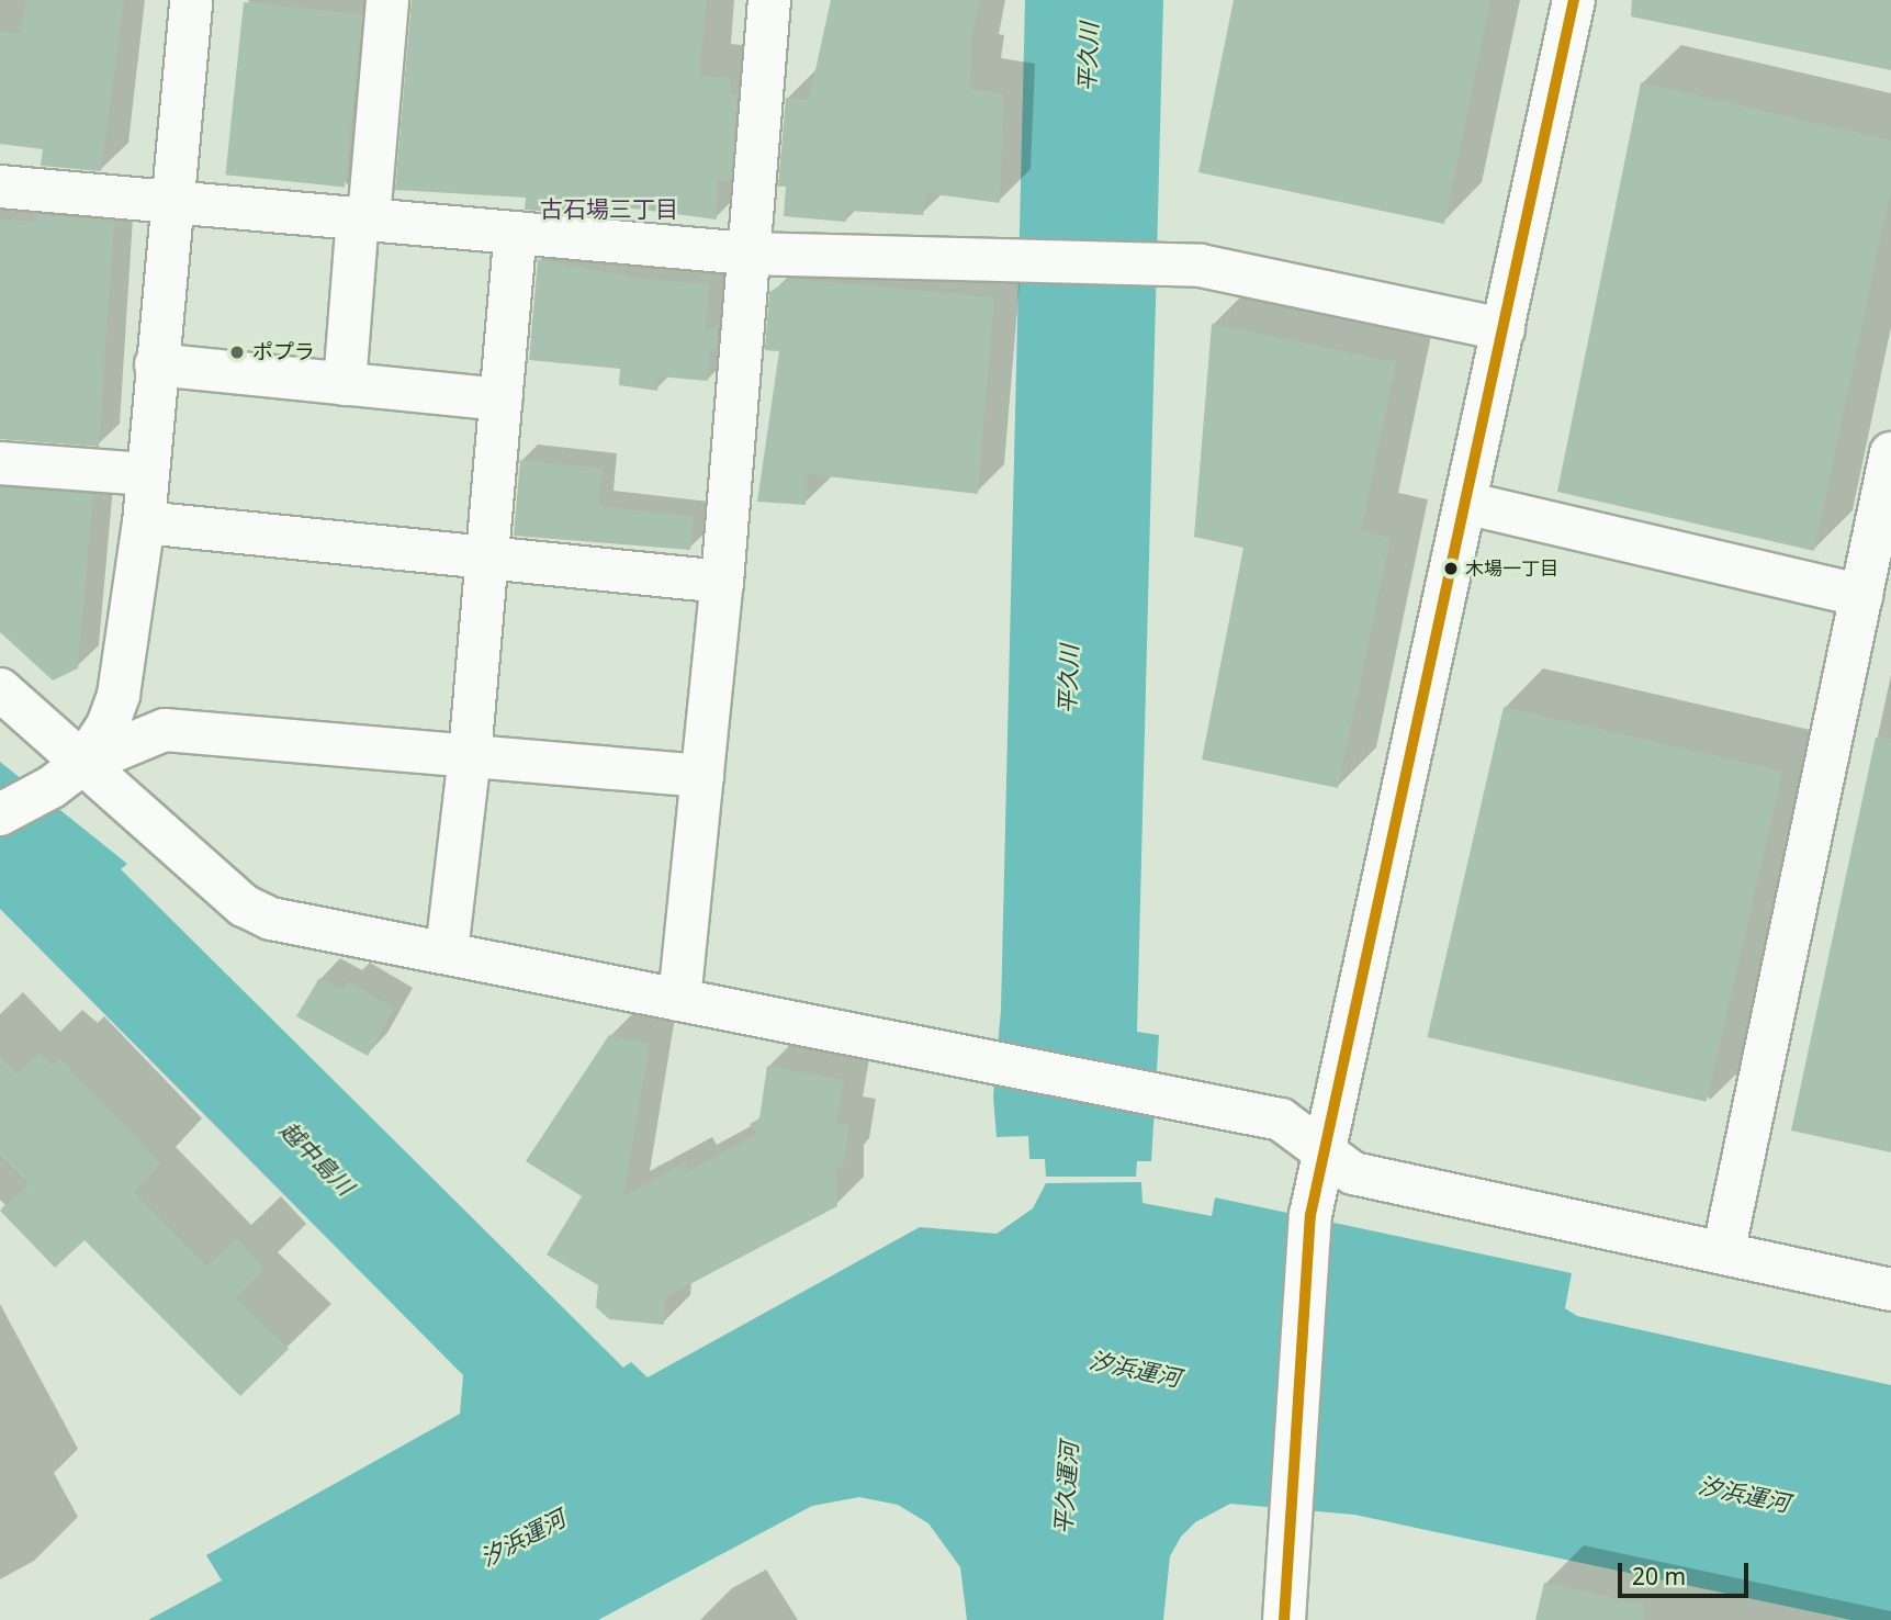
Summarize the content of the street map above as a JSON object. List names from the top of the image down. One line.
{"districts":["古石場三丁目"],"water":["平久川","越中島川","汐浜運河","平久運河"],"places":["ポプラ","木場一丁目"],"scale_bar":"20 m"}
